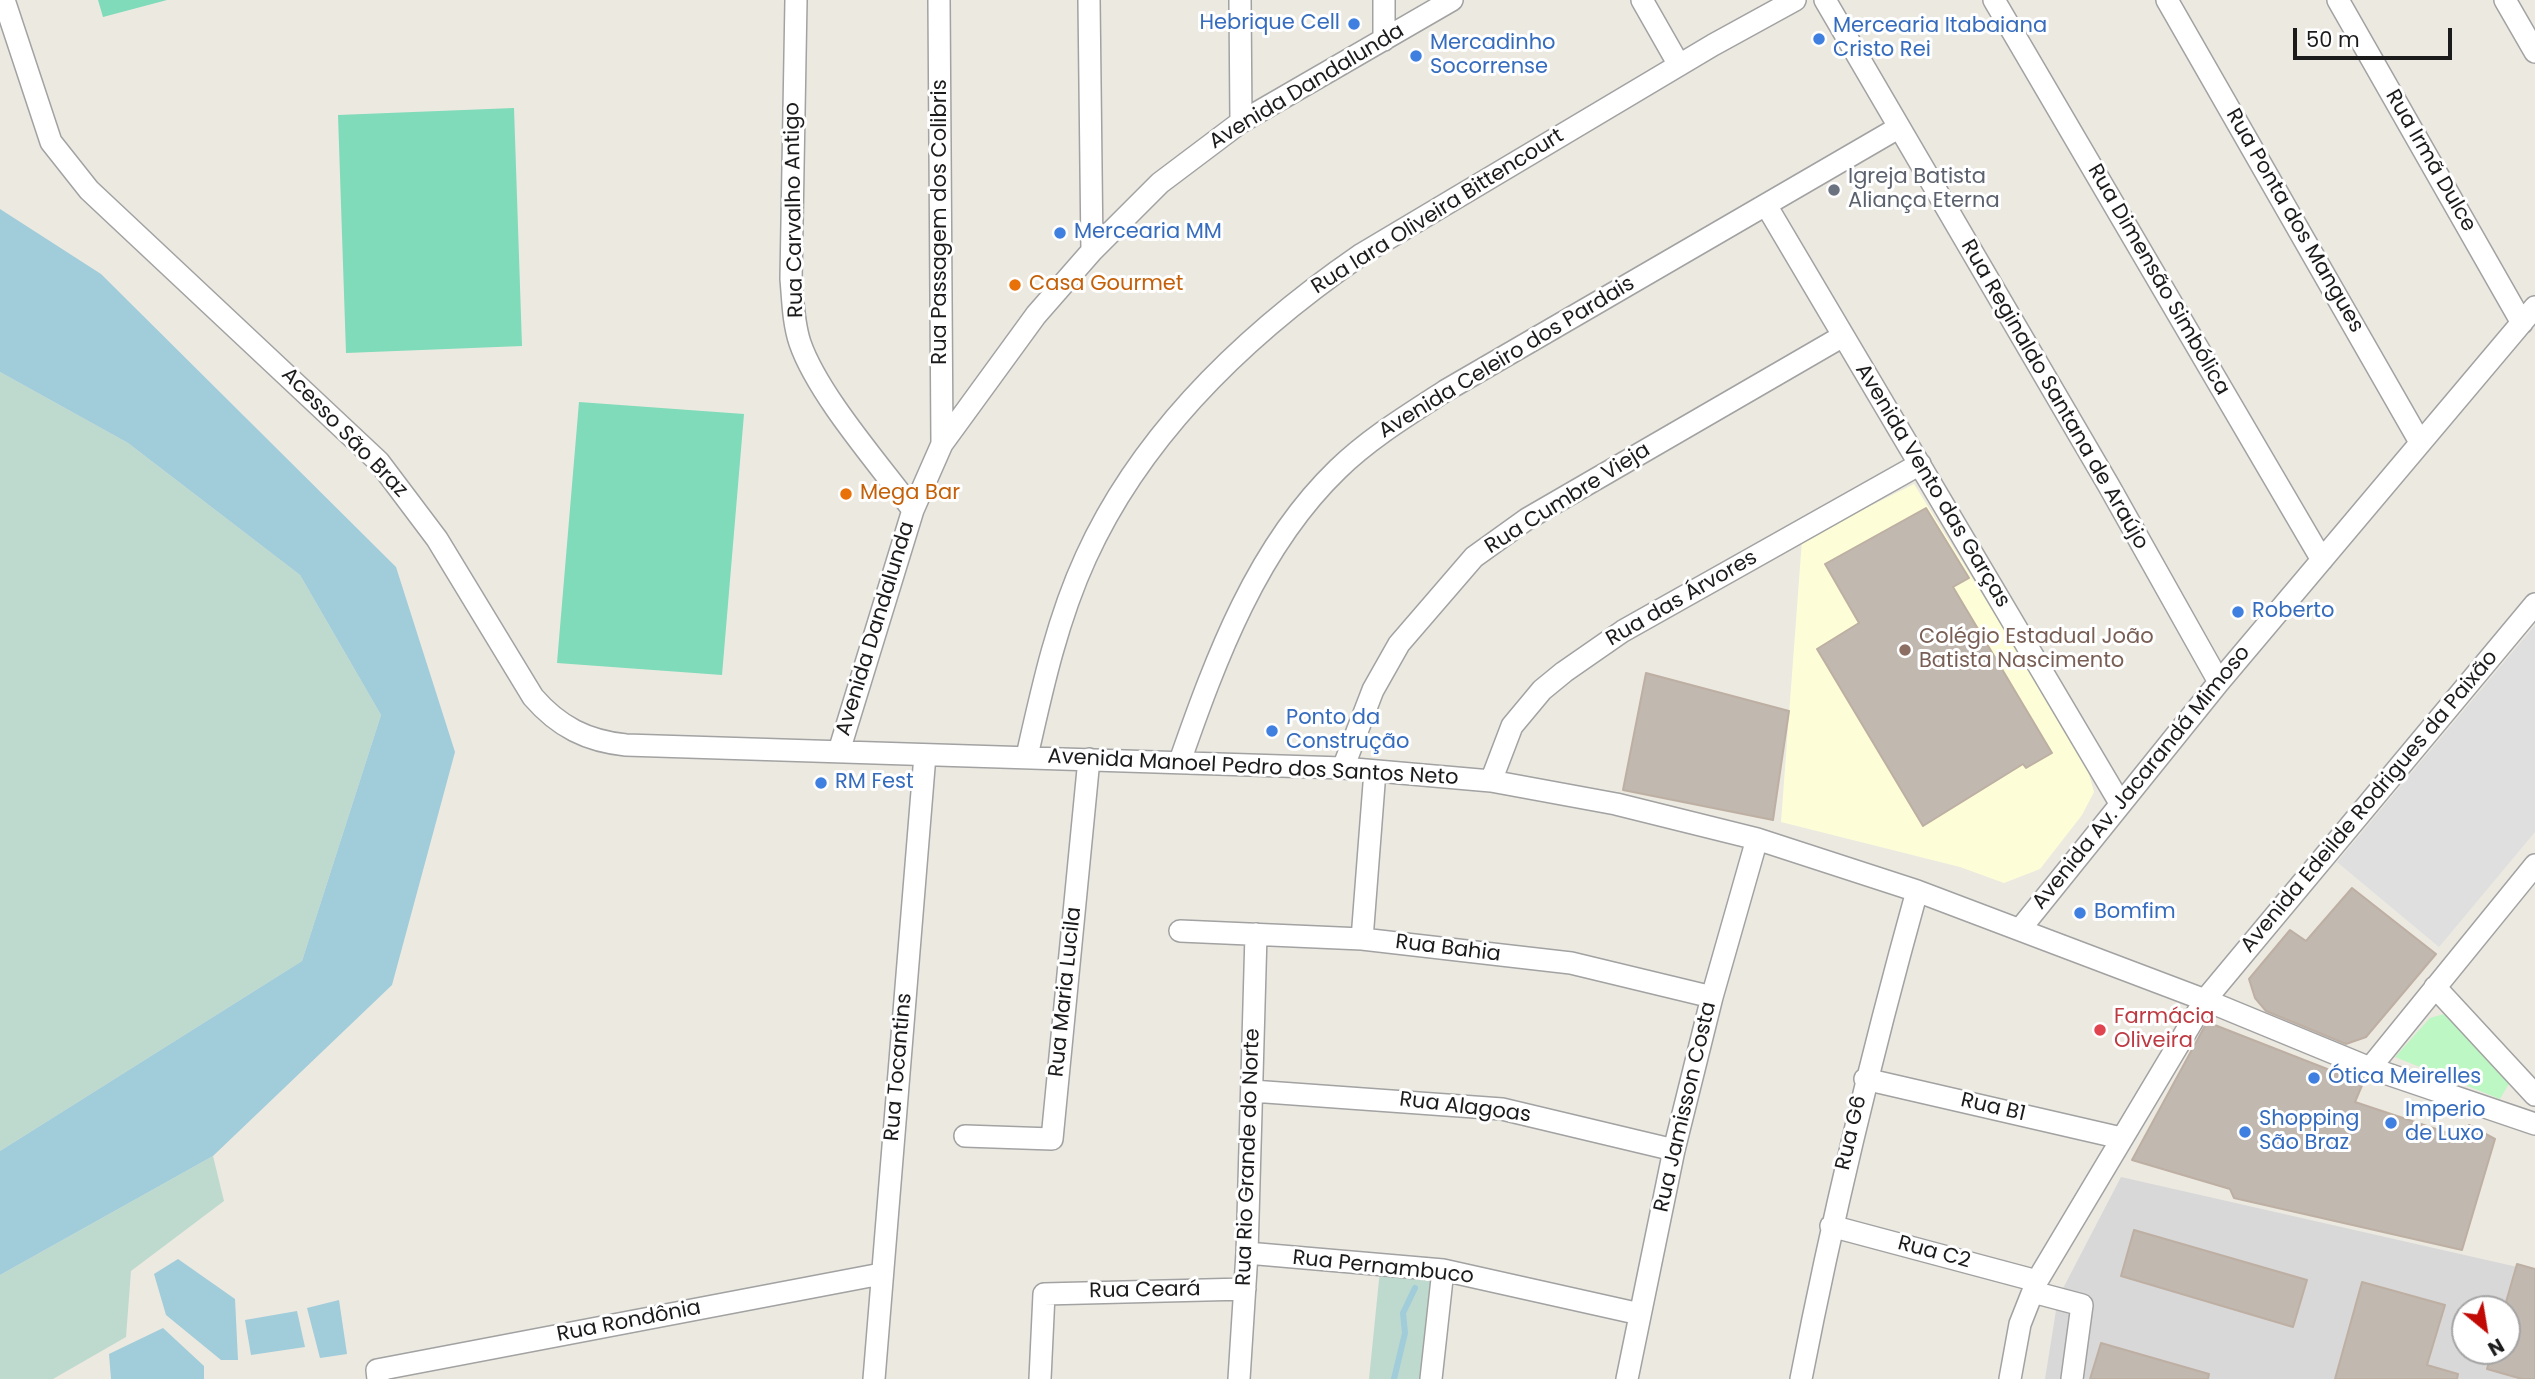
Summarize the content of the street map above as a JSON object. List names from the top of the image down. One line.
{"streets":{"street":["Avenida Dandalunda","Rua Irmã Dulce","Rua Carvalho Antigo","Rua Iara Oliveira Bittencourt","Rua Ponta dos Mangues","Rua Passagem dos Colibris","Rua Dimensão Simbólica","Avenida Celeiro dos Pardais","Rua Reginaldo Santana de Araújo","Acesso São Braz","Avenida Vento das Garças","Rua Cumbre Vieja","Rua das Árvores","Avenida Manoel Pedro dos Santos Neto","Avenida Av. Jacarandá Mimoso","Avenida Edeilde Rodrigues da Paixão","Rua Bahia","Rua Maria Lucila","Rua Tocantins","Rua Jamisson Costa","Rua Alagoas","Rua B1","Rua G6","Rua Rio Grande do Norte","Rua C2","Rua Pernambuco","Rua Ceará","Rua Rondônia"]},"crossings":[["Avenida Dandalunda","Rua Carvalho Antigo"],["Avenida Dandalunda","Rua Passagem dos Colibris"],["Avenida Dandalunda","Acesso São Braz"],["Avenida Dandalunda","Avenida Manoel Pedro dos Santos Neto"],["Rua Irmã Dulce","Avenida Av. Jacarandá Mimoso"],["Rua Iara Oliveira Bittencourt","Avenida Manoel Pedro dos Santos Neto"],["Rua Ponta dos Mangues","Avenida Av. Jacarandá Mimoso"],["Rua Dimensão Simbólica","Avenida Av. Jacarandá Mimoso"],["Avenida Celeiro dos Pardais","Rua Reginaldo Santana de Araújo"],["Avenida Celeiro dos Pardais","Avenida Vento das Garças"],["Avenida Celeiro dos Pardais","Avenida Manoel Pedro dos Santos Neto"],["Rua Reginaldo Santana de Araújo","Avenida Av. Jacarandá Mimoso"],["Acesso São Braz","Avenida Manoel Pedro dos Santos Neto"],["Avenida Vento das Garças","Rua Cumbre Vieja"],["Avenida Vento das Garças","Rua das Árvores"],["Avenida Vento das Garças","Avenida Av. Jacarandá Mimoso"],["Rua Cumbre Vieja","Avenida Manoel Pedro dos Santos Neto"],["Rua das Árvores","Avenida Manoel Pedro dos Santos Neto"],["Avenida Manoel Pedro dos Santos Neto","Avenida Av. Jacarandá Mimoso"],["Avenida Manoel Pedro dos Santos Neto","Avenida Edeilde Rodrigues da Paixão"],["Avenida Manoel Pedro dos Santos Neto","Rua Maria Lucila"],["Avenida Manoel Pedro dos Santos Neto","Rua Tocantins"],["Avenida Manoel Pedro dos Santos Neto","Rua Jamisson Costa"],["Avenida Manoel Pedro dos Santos Neto","Rua G6"],["Avenida Edeilde Rodrigues da Paixão","Rua B1"],["Avenida Edeilde Rodrigues da Paixão","Rua C2"],["Rua Bahia","Rua Jamisson Costa"],["Rua Bahia","Rua Rio Grande do Norte"],["Rua Tocantins","Rua Rondônia"],["Rua Jamisson Costa","Rua Alagoas"],["Rua Jamisson Costa","Rua Pernambuco"],["Rua Alagoas","Rua Rio Grande do Norte"],["Rua B1","Rua G6"],["Rua G6","Rua C2"],["Rua Rio Grande do Norte","Rua Pernambuco"],["Rua Rio Grande do Norte","Rua Ceará"]],"places":["Hebrique Cell","Mercearia Itabaiana Cristo Rei","Mercadinho Socorrense","Igreja Batista Aliança Eterna","Mercearia MM","Casa Gourmet","Mega Bar","Roberto","Colégio Estadual João Batista Nascimento","Ponto da Construção","RM Fest","Bomfim","Farmácia Oliveira","Ótica Meirelles","Imperio de Luxo","Shopping São Braz"],"scale_bar":"50 m","north":"bottom right"}
